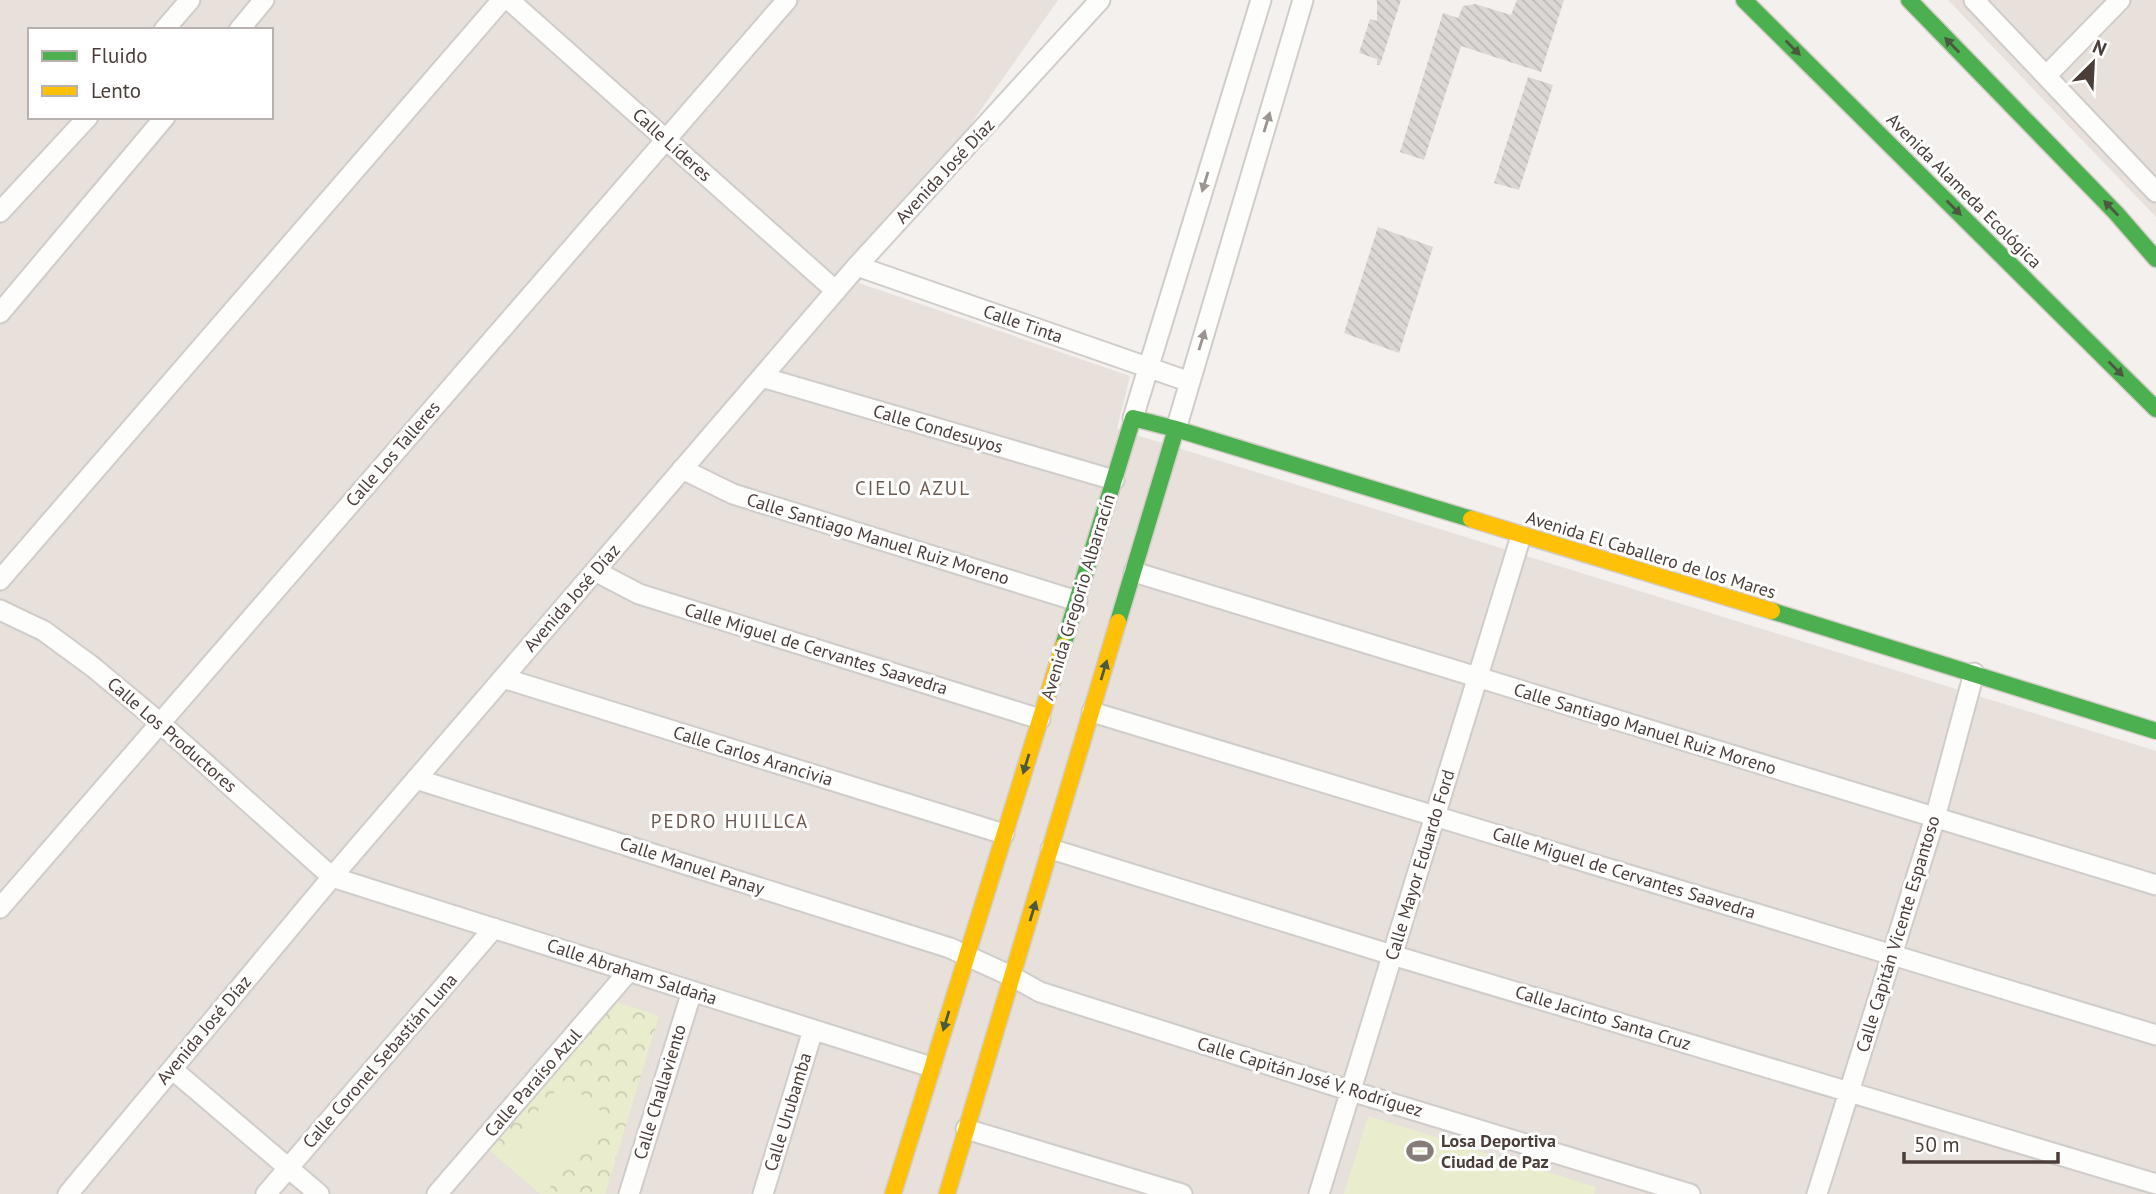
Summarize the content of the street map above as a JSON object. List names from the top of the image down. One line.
{"streets":{"street":["Calle Líderes","Avenida José Díaz","Avenida Alameda Ecológica","Calle Tinta","Calle Condesuyos","Calle Los Talleres","Calle Santiago Manuel Ruiz Moreno","Avenida El Caballero de los Mares","Avenida Gregorio Albarracín","Calle Miguel de Cervantes Saavedra","Calle Los Productores","Calle Carlos Arancivia","Calle Mayor Eduardo Ford","Calle Manuel Panay","Calle Capitán Vicente Espantoso","Calle Abraham Saldaña","Calle Jacinto Santa Cruz","Calle Coronel Sebastián Luna","Calle Capitán José V. Rodríguez","Calle Paraíso Azul","Calle Challaviento","Calle Urubamba"]},"crossings":[["Calle Líderes","Avenida José Díaz"],["Calle Líderes","Calle Los Talleres"],["Avenida José Díaz","Calle Tinta"],["Avenida José Díaz","Calle Condesuyos"],["Avenida José Díaz","Calle Santiago Manuel Ruiz Moreno"],["Avenida José Díaz","Calle Miguel de Cervantes Saavedra"],["Avenida José Díaz","Calle Los Productores"],["Avenida José Díaz","Calle Carlos Arancivia"],["Avenida José Díaz","Calle Manuel Panay"],["Avenida José Díaz","Calle Abraham Saldaña"],["Calle Tinta","Avenida Gregorio Albarracín"],["Calle Condesuyos","Avenida Gregorio Albarracín"],["Calle Los Talleres","Calle Los Productores"],["Calle Santiago Manuel Ruiz Moreno","Avenida Gregorio Albarracín"],["Calle Santiago Manuel Ruiz Moreno","Calle Mayor Eduardo Ford"],["Calle Santiago Manuel Ruiz Moreno","Calle Capitán Vicente Espantoso"],["Avenida El Caballero de los Mares","Avenida Gregorio Albarracín"],["Avenida El Caballero de los Mares","Calle Mayor Eduardo Ford"],["Avenida El Caballero de los Mares","Calle Capitán Vicente Espantoso"],["Avenida Gregorio Albarracín","Calle Miguel de Cervantes Saavedra"],["Avenida Gregorio Albarracín","Calle Carlos Arancivia"],["Avenida Gregorio Albarracín","Calle Manuel Panay"],["Avenida Gregorio Albarracín","Calle Abraham Saldaña"],["Calle Miguel de Cervantes Saavedra","Calle Mayor Eduardo Ford"],["Calle Miguel de Cervantes Saavedra","Calle Capitán Vicente Espantoso"],["Calle Los Productores","Calle Abraham Saldaña"],["Calle Mayor Eduardo Ford","Calle Jacinto Santa Cruz"],["Calle Mayor Eduardo Ford","Calle Capitán José V. Rodríguez"],["Calle Manuel Panay","Calle Capitán José V. Rodríguez"],["Calle Capitán Vicente Espantoso","Calle Jacinto Santa Cruz"],["Calle Abraham Saldaña","Calle Coronel Sebastián Luna"],["Calle Abraham Saldaña","Calle Paraíso Azul"],["Calle Abraham Saldaña","Calle Challaviento"],["Calle Abraham Saldaña","Calle Urubamba"]],"districts":["CIELO AZUL","PEDRO HUILLCA"],"places":{"sports":["Losa Deportiva Ciudad de Paz"]},"legend":["Fluido","Lento"],"scale_bar":"50 m","north":"top right"}
